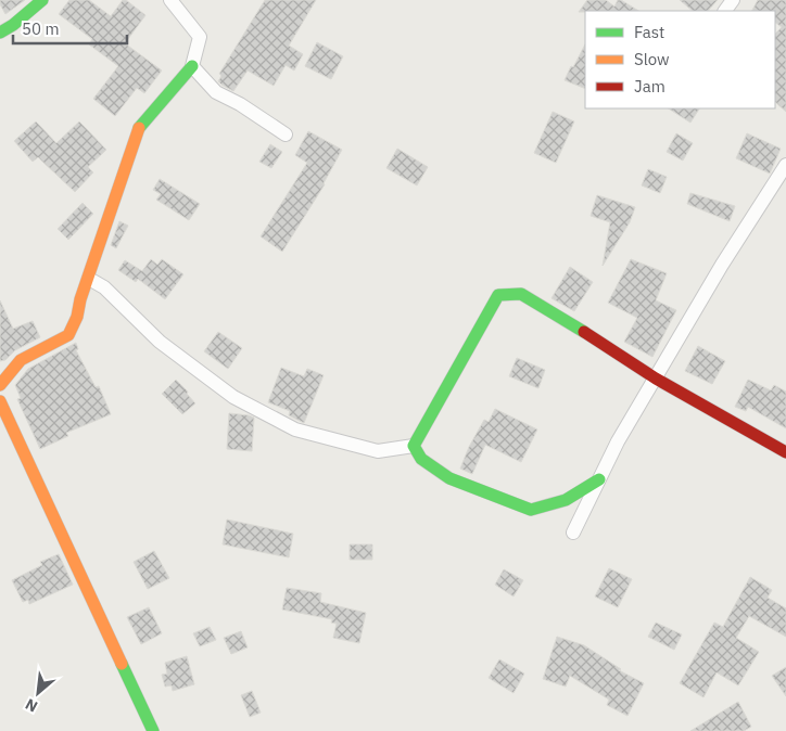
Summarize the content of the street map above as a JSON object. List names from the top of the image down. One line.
{"legend":["Fast","Slow","Jam"],"scale_bar":"50 m","north":"bottom left"}
